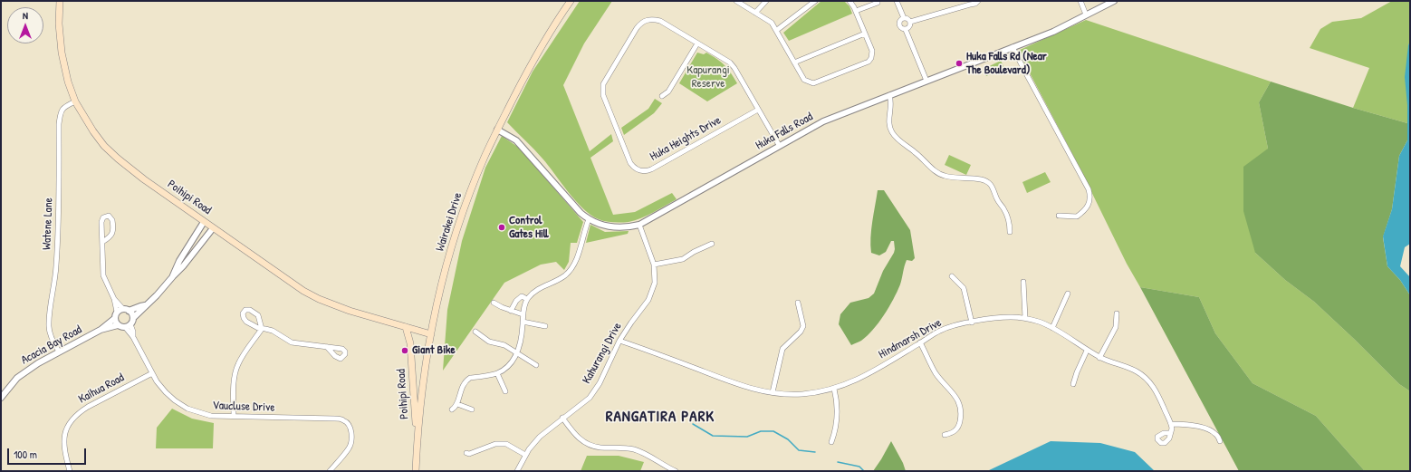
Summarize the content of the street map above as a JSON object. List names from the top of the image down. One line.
{"streets":{"main road":["Poihipi Road","Wairakei Drive"],"street":["Huka Falls Road","Huka Heights Drive","Watene Lane","Hindmarsh Drive","Acacia Bay Road","Kahurangi Drive","Kaihua Road","Vaucluse Drive"]},"crossings":[["Huka Falls Road","Huka Heights Drive"],["Huka Falls Road","Wairakei Drive"],["Huka Falls Road","Kahurangi Drive"],["Poihipi Road","Wairakei Drive"],["Poihipi Road","Watene Lane"],["Watene Lane","Acacia Bay Road"],["Hindmarsh Drive","Kahurangi Drive"],["Acacia Bay Road","Vaucluse Drive"],["Kaihua Road","Vaucluse Drive"]],"districts":["RANGATIRA PARK"],"parks":["Kapurangi Reserve"],"places":["Huka Falls Rd (Near The Boulevard)","Control Gates Hill","Giant Bike"],"scale_bar":"100 m","north":"top"}
